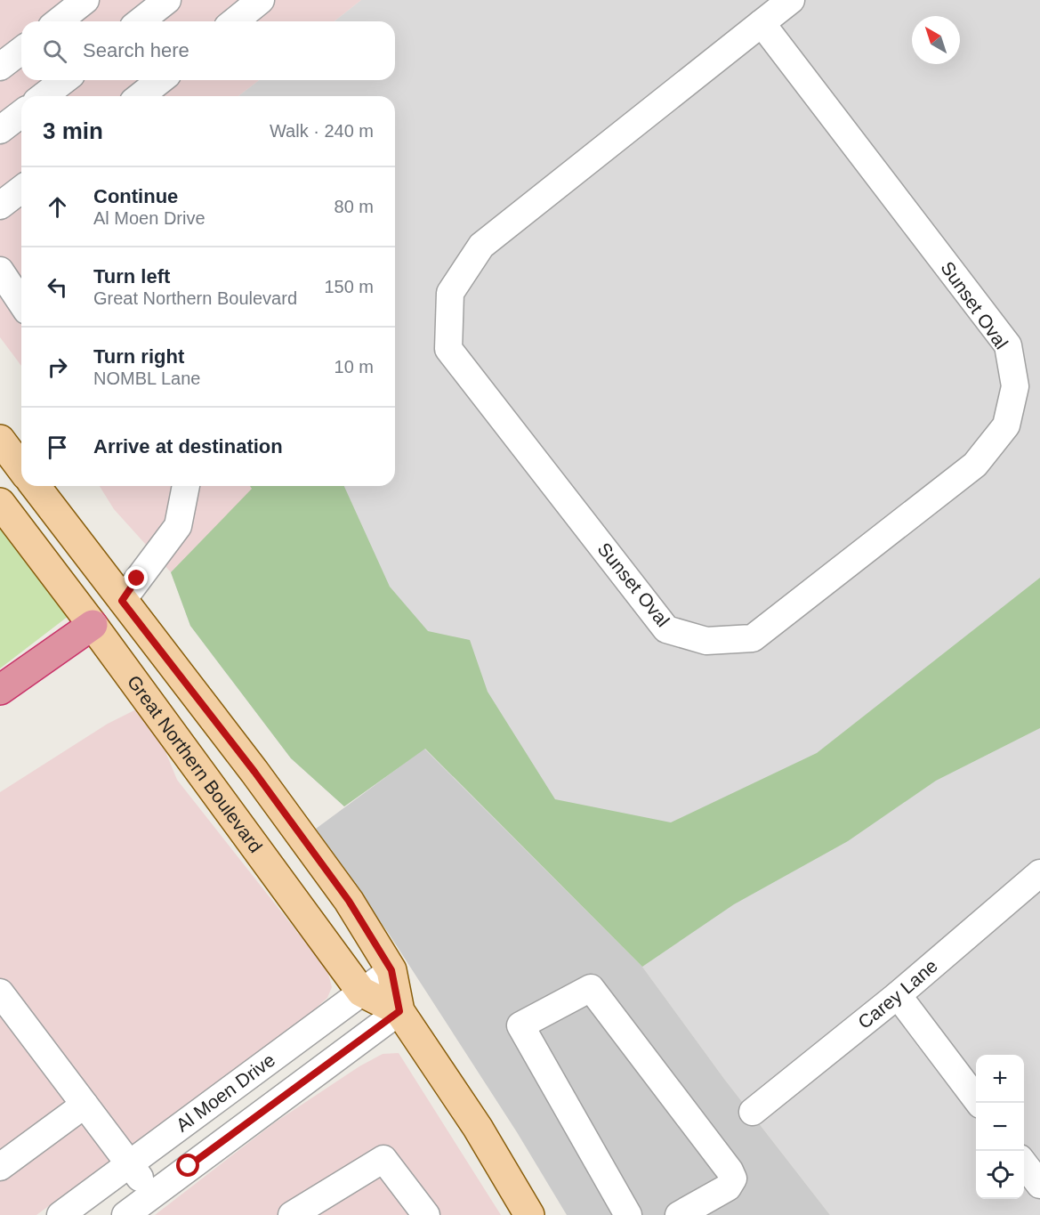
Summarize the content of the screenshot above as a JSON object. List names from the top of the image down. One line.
{"streets":{"main road":["Great Northern Boulevard"],"street":["Sunset Oval","Carey Lane","Al Moen Drive"]},"crossings":[["Great Northern Boulevard","Al Moen Drive"]],"north":"top left","page":{"search":"Search here","heading":["3 min","Walk · 240 m"],"list":[["Continue","Al Moen Drive","80 m"],["Turn left","Great Northern Boulevard","150 m"],["Turn right","NOMBL Lane","10 m"],"Arrive at destination"],"map_buttons":["+","−"]}}
